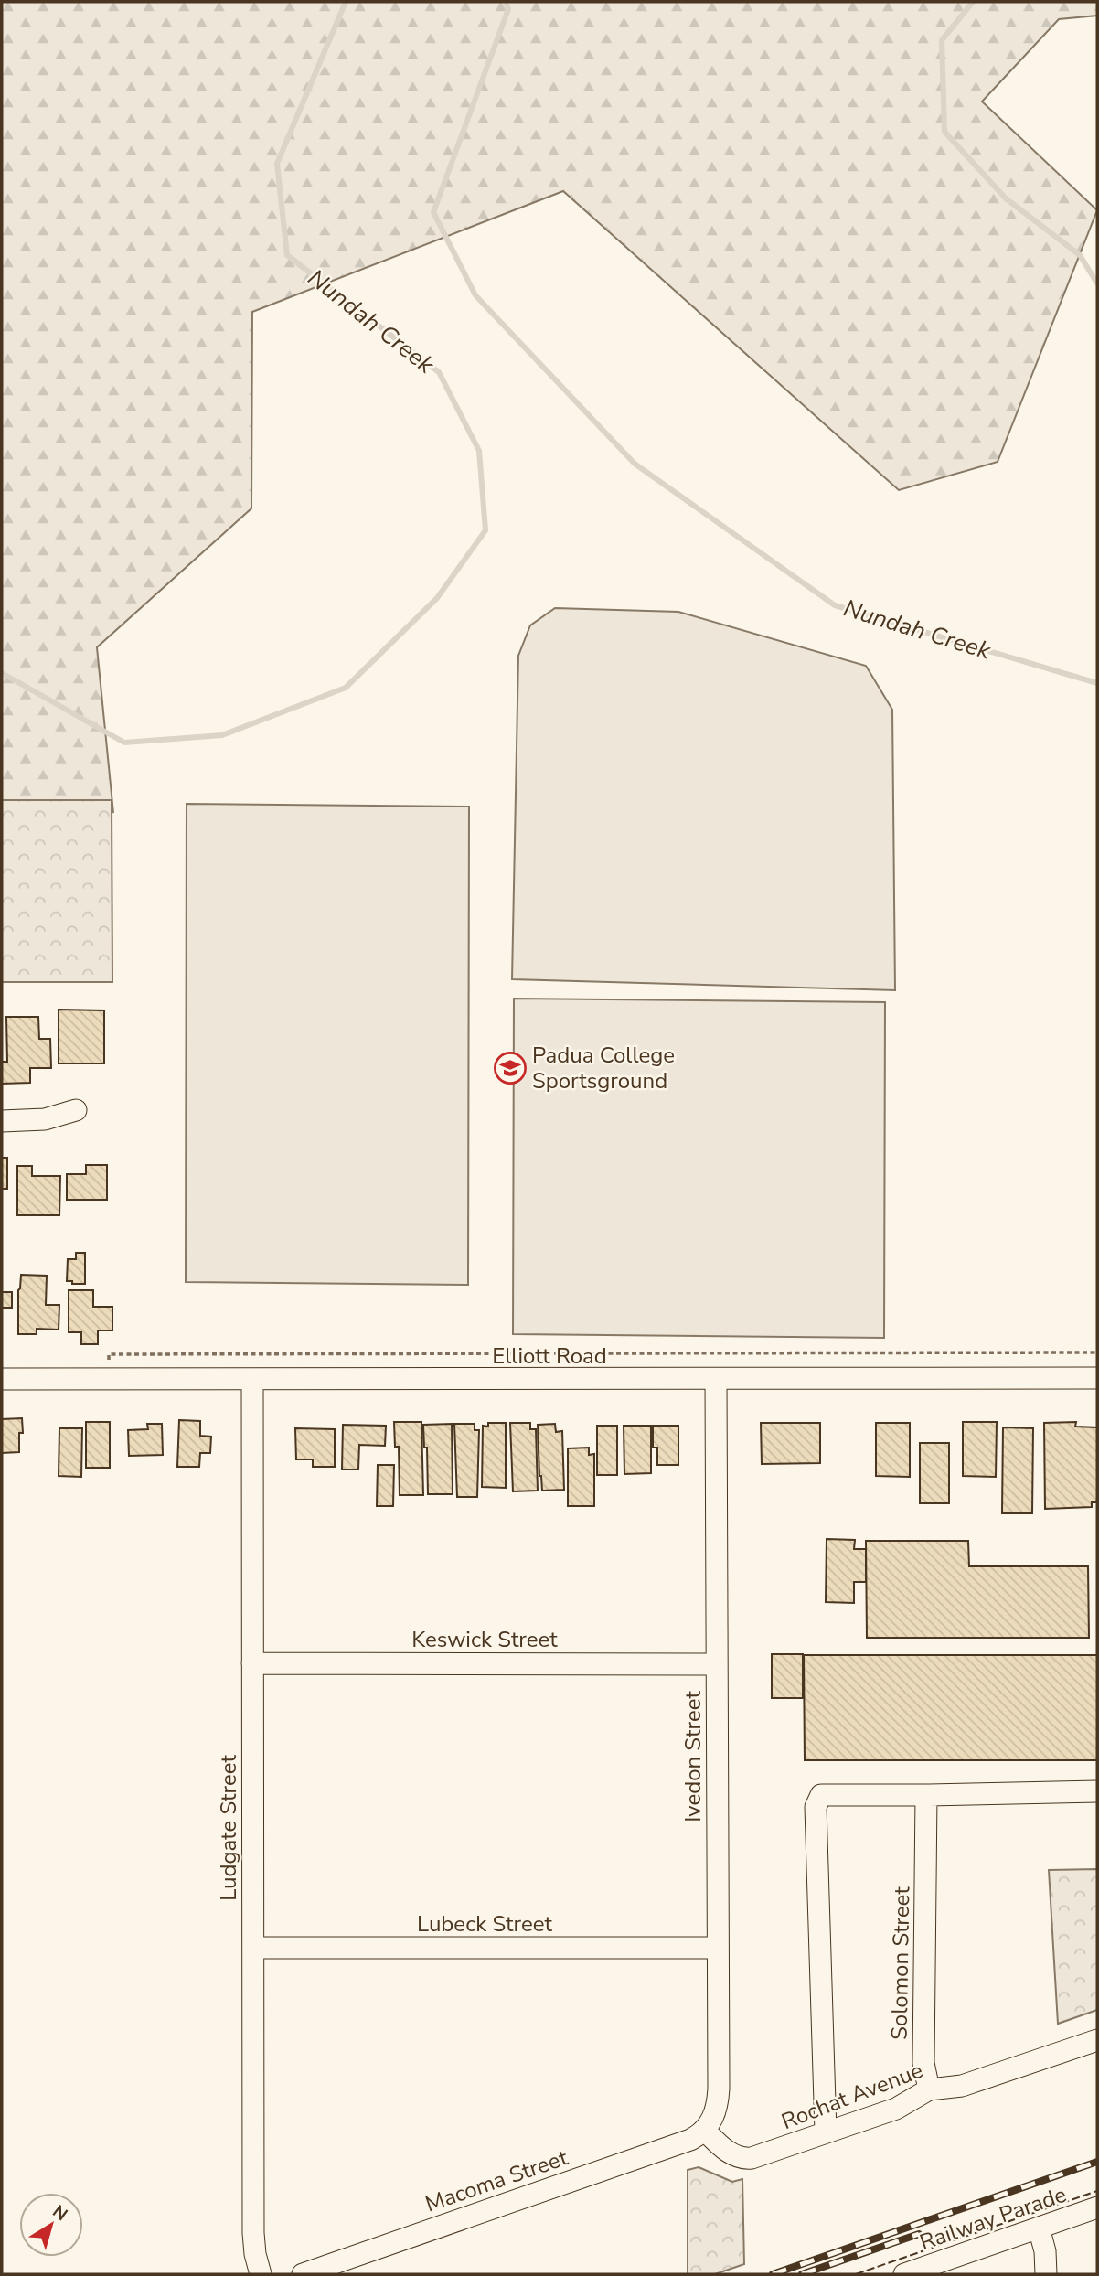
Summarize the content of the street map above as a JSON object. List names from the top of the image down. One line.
{"streets":{"street":["Elliott Road","Keswick Street","Ivedon Street","Ludgate Street","Lubeck Street","Solomon Street","Rochat Avenue","Macoma Street","Railway Parade"]},"crossings":[["Elliott Road","Ivedon Street"],["Elliott Road","Ludgate Street"],["Keswick Street","Ivedon Street"],["Keswick Street","Ludgate Street"],["Ivedon Street","Lubeck Street"],["Ivedon Street","Rochat Avenue"],["Ivedon Street","Macoma Street"],["Ludgate Street","Lubeck Street"],["Solomon Street","Rochat Avenue"],["Rochat Avenue","Macoma Street"]],"water":["Nundah Creek"],"places":{"school or university":["Padua College Sportsground"]},"north":"top right"}
